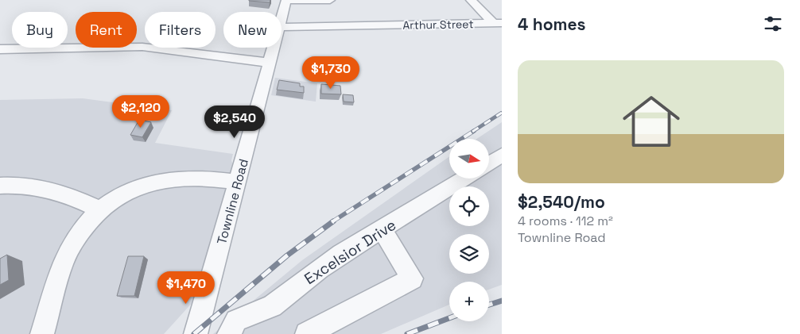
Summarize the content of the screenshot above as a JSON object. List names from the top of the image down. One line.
{"streets":{"street":["Arthur Street","Townline Road","Excelsior Drive"]},"north":"right","page":{"heading":"4 homes","chip":["Buy","Rent","Filters","New"],"list":[{"name":"$2,540/mo","note":"4 rooms · 112 m² · Townline Road"}],"price":["$1,730","$2,120","$2,540","$1,470"],"map_buttons":"+"}}
